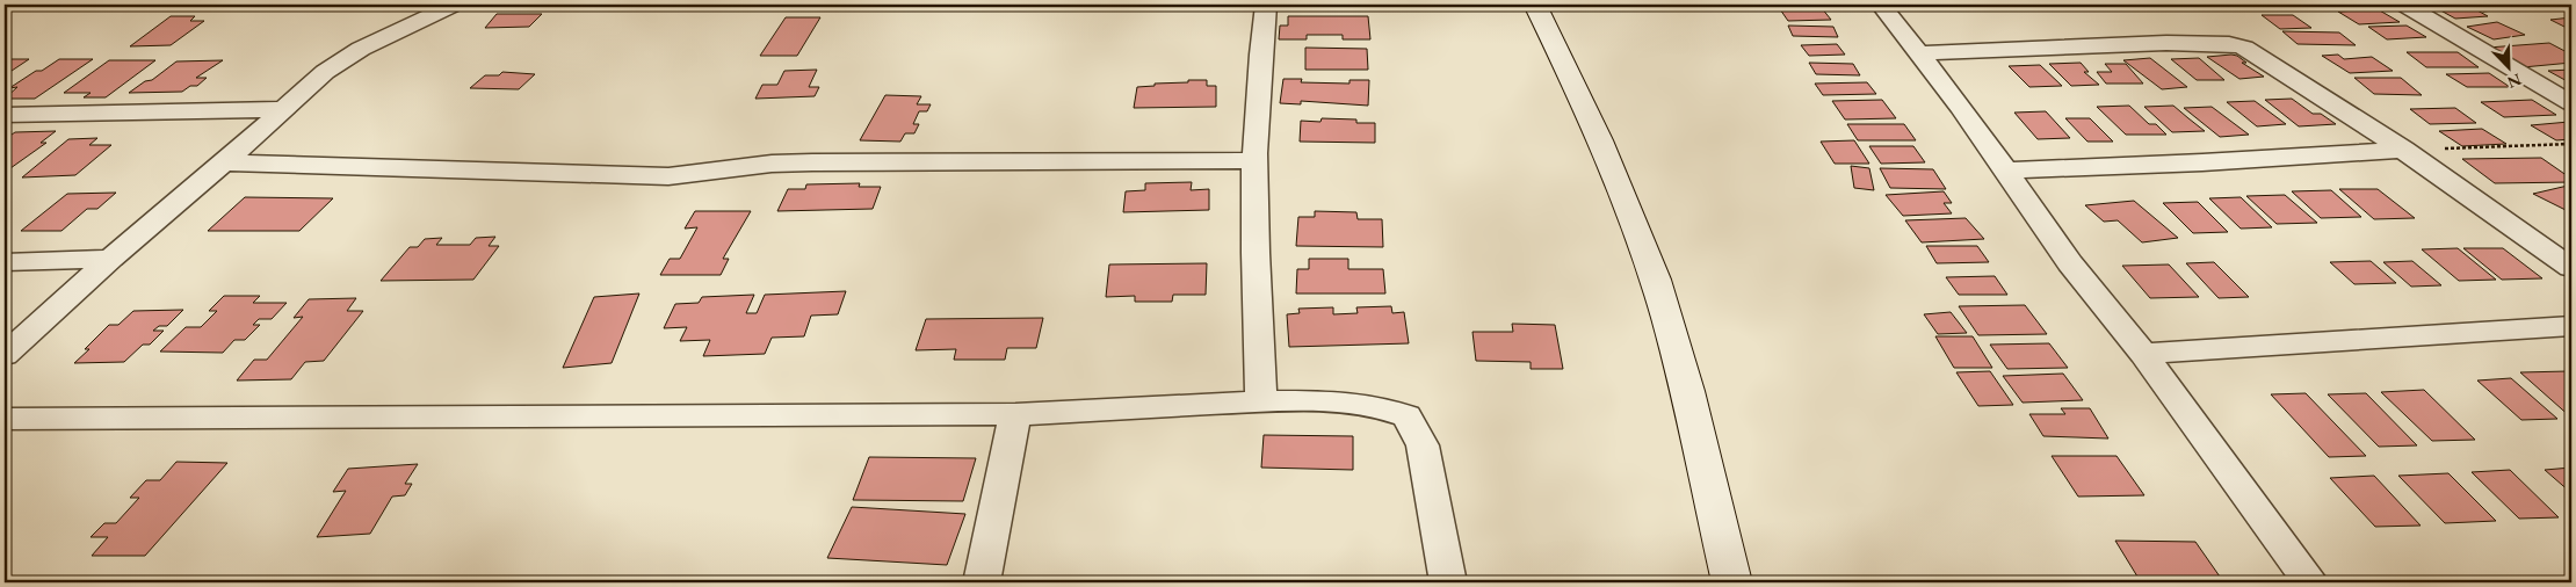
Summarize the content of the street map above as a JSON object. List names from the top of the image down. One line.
{"north":"bottom right"}
